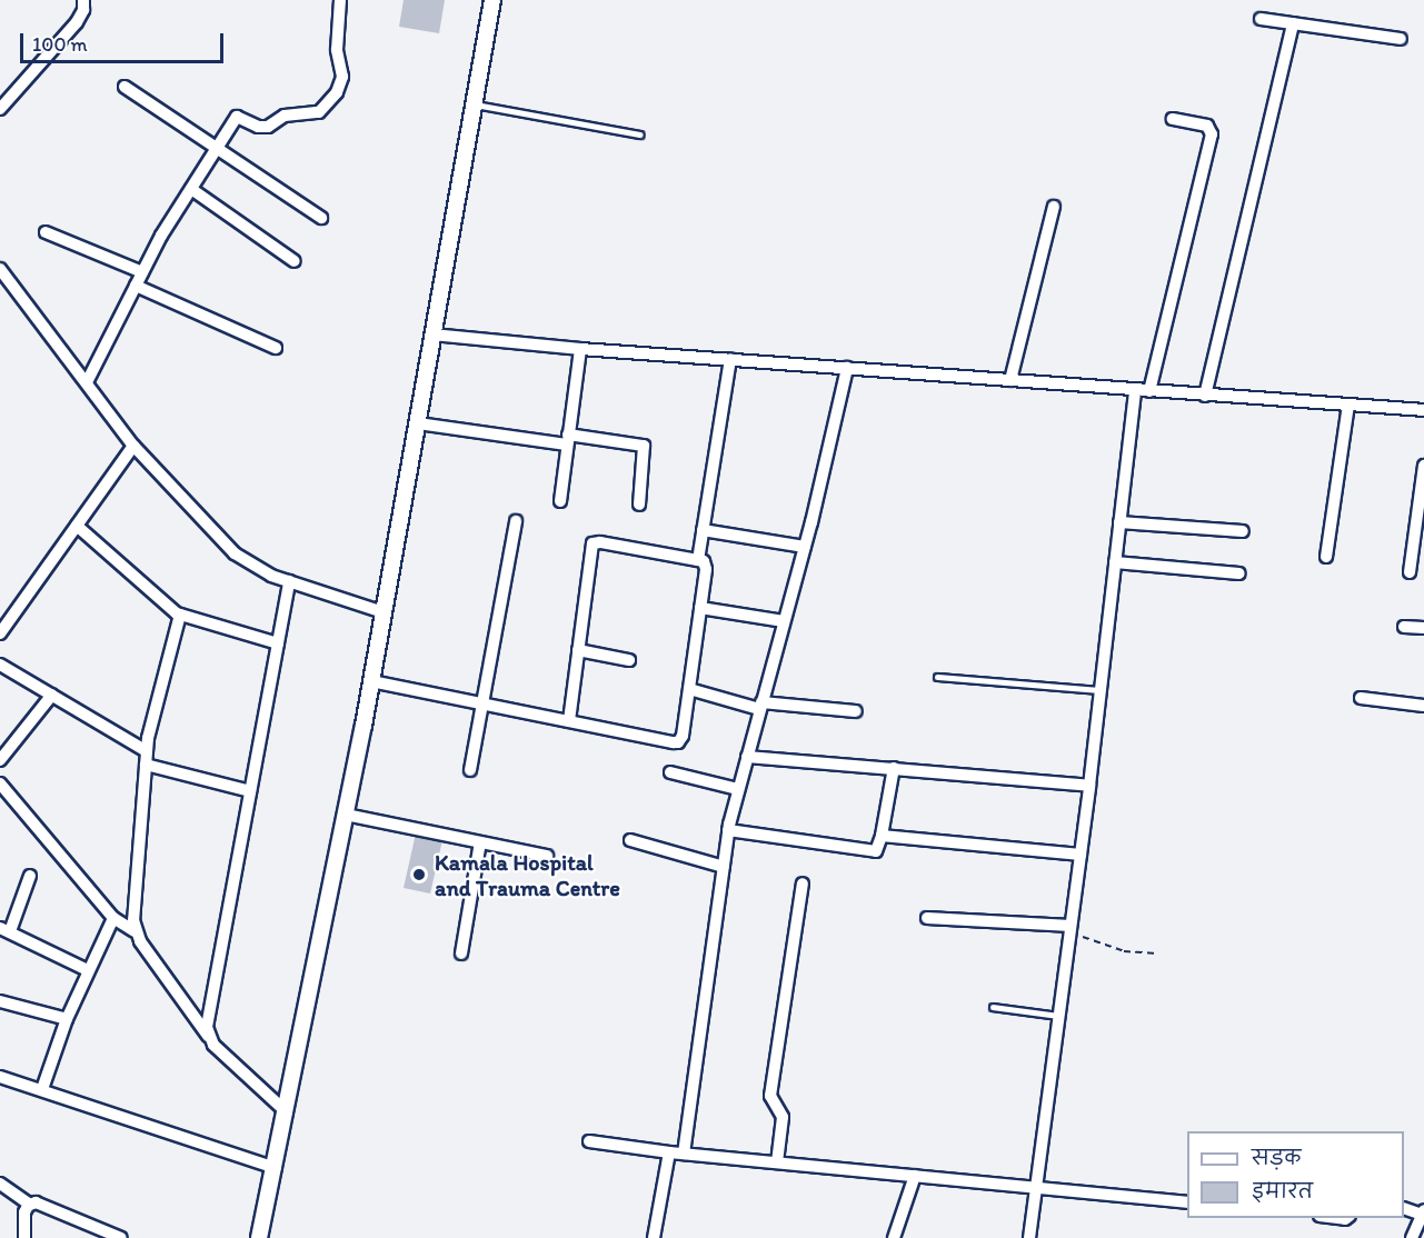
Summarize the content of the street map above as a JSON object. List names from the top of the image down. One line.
{"places":["Kamala Hospital and Trauma Centre"],"legend":["सड़क","इमारत"],"scale_bar":"100 m"}
